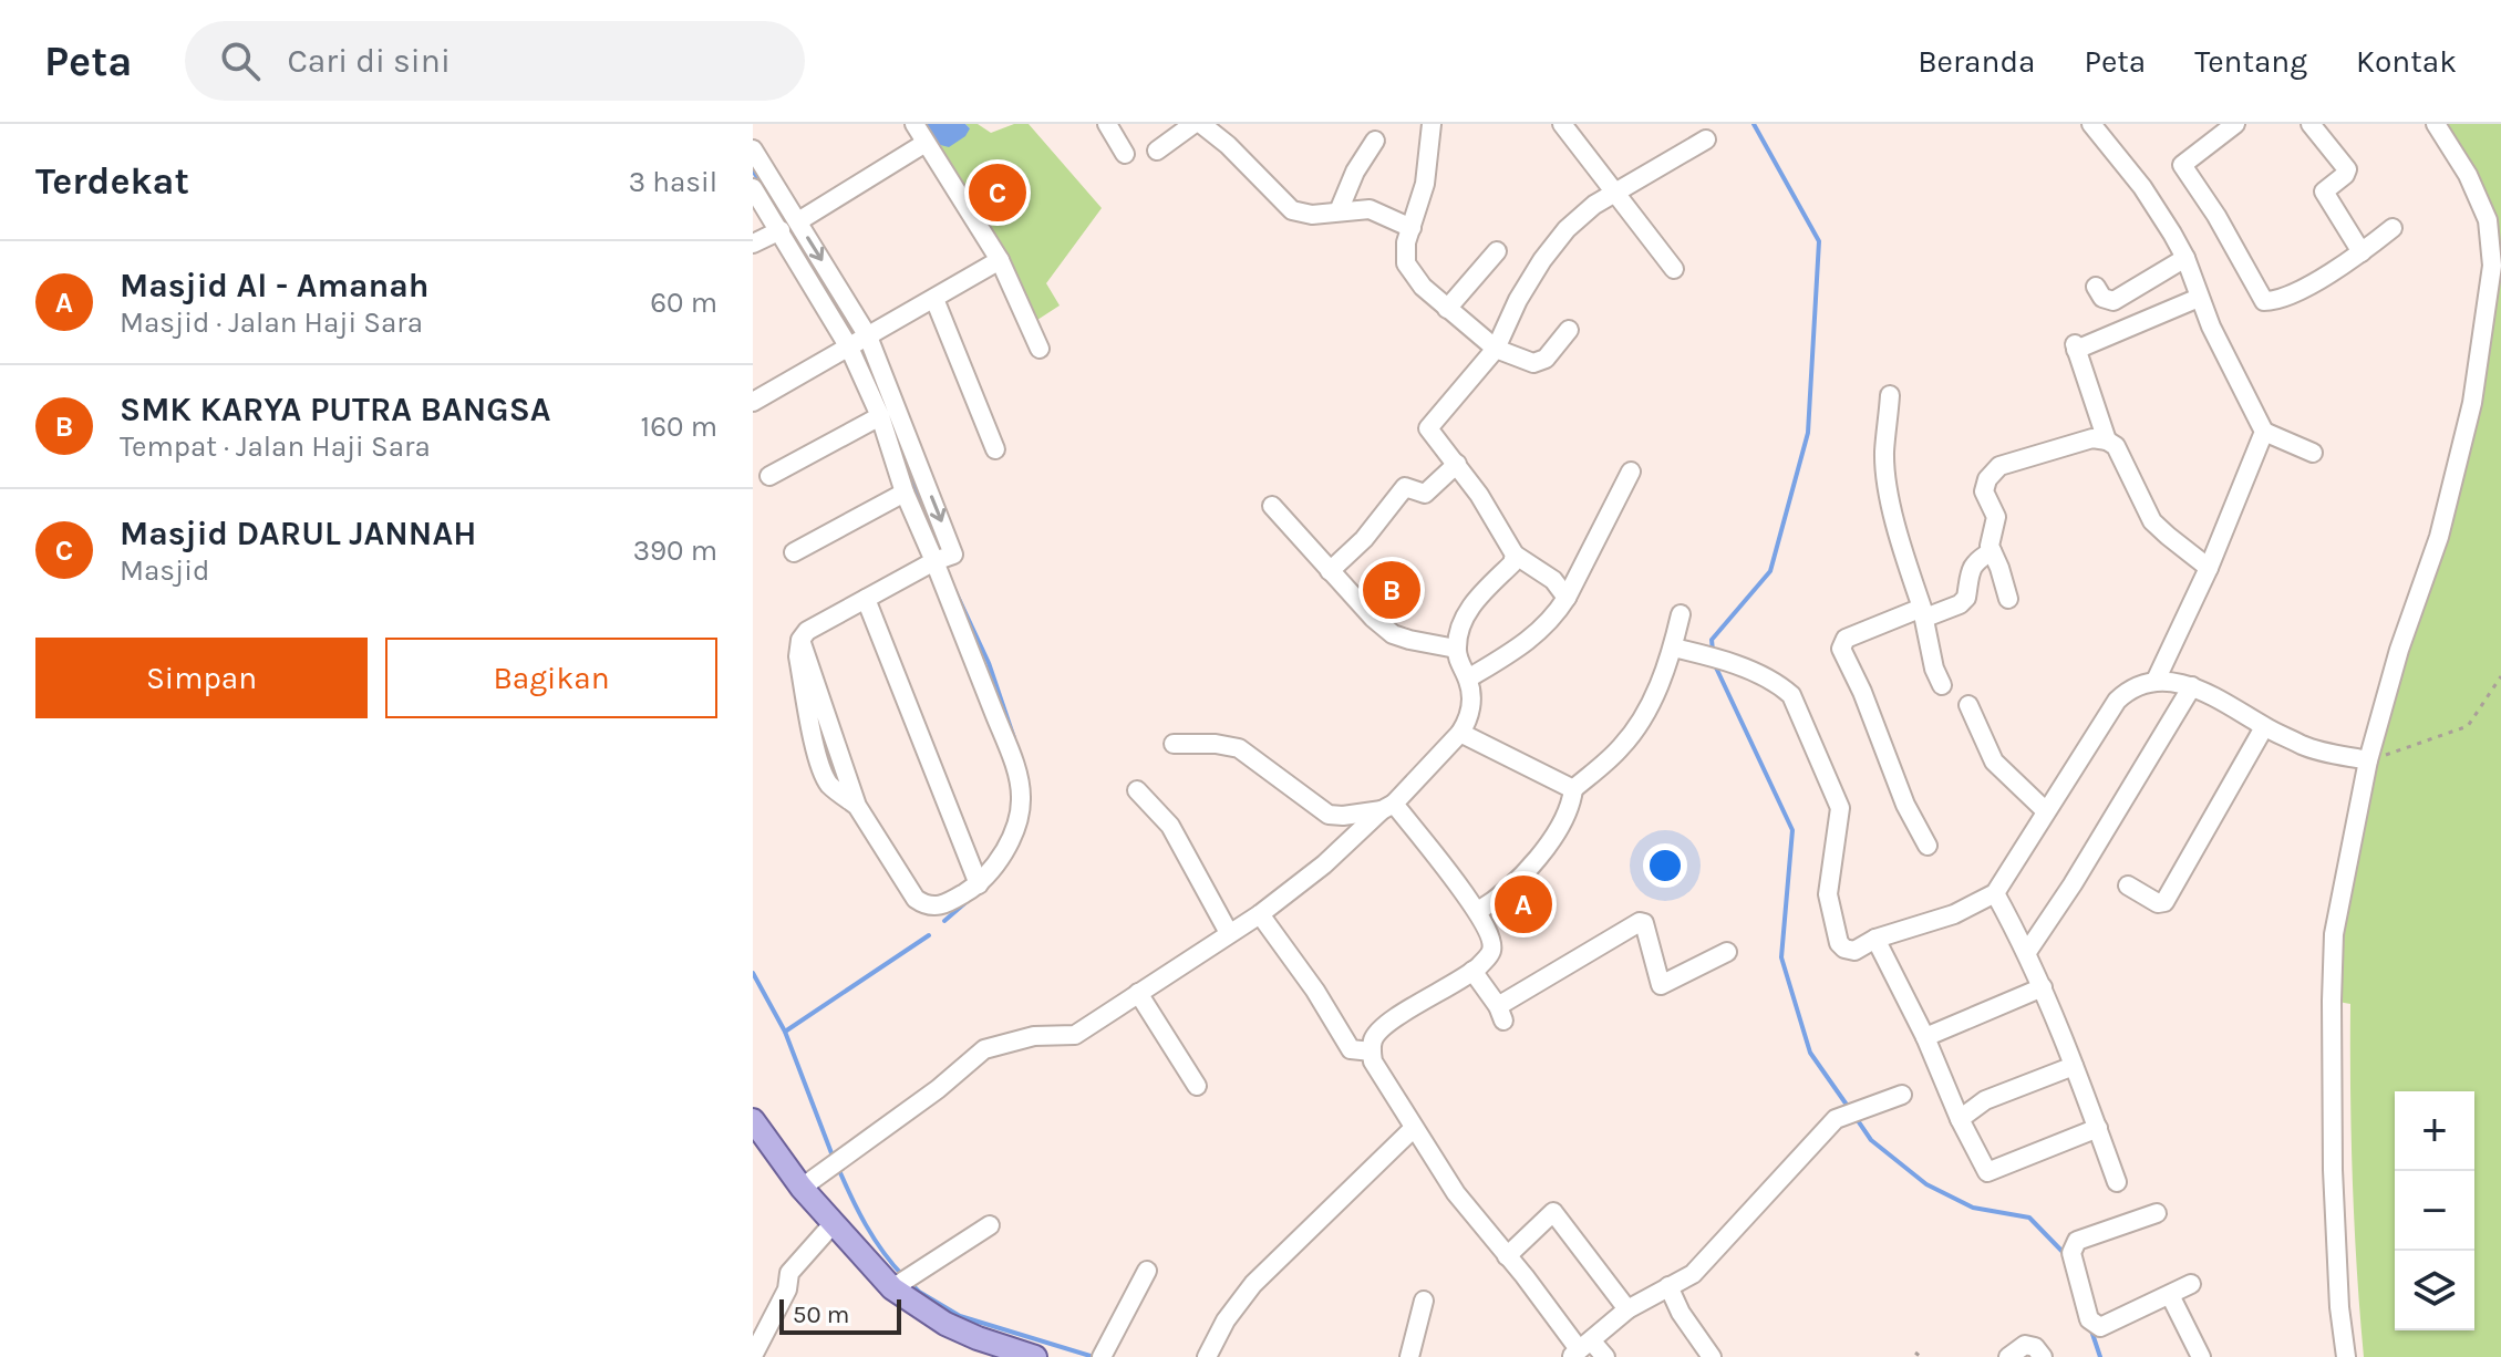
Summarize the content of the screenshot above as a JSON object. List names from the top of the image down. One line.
{"scale_bar":"50 m","page":{"header":"Peta","search":"Cari di sini","nav":["Beranda","Peta","Tentang","Kontak"],"heading":["Terdekat","3 hasil"],"pins":["C","B","A"],"list":[{"mark":"A","name":"Masjid Al - Amanah","note":"Masjid · Jalan Haji Sara","value":"60 m"},{"mark":"B","name":"SMK KARYA PUTRA BANGSA","note":"Tempat · Jalan Haji Sara","value":"160 m"},{"mark":"C","name":"Masjid DARUL JANNAH","note":"Masjid","value":"390 m"}],"buttons":["Simpan","Bagikan"],"map_buttons":["+","−"],"scale":"50 m"}}
